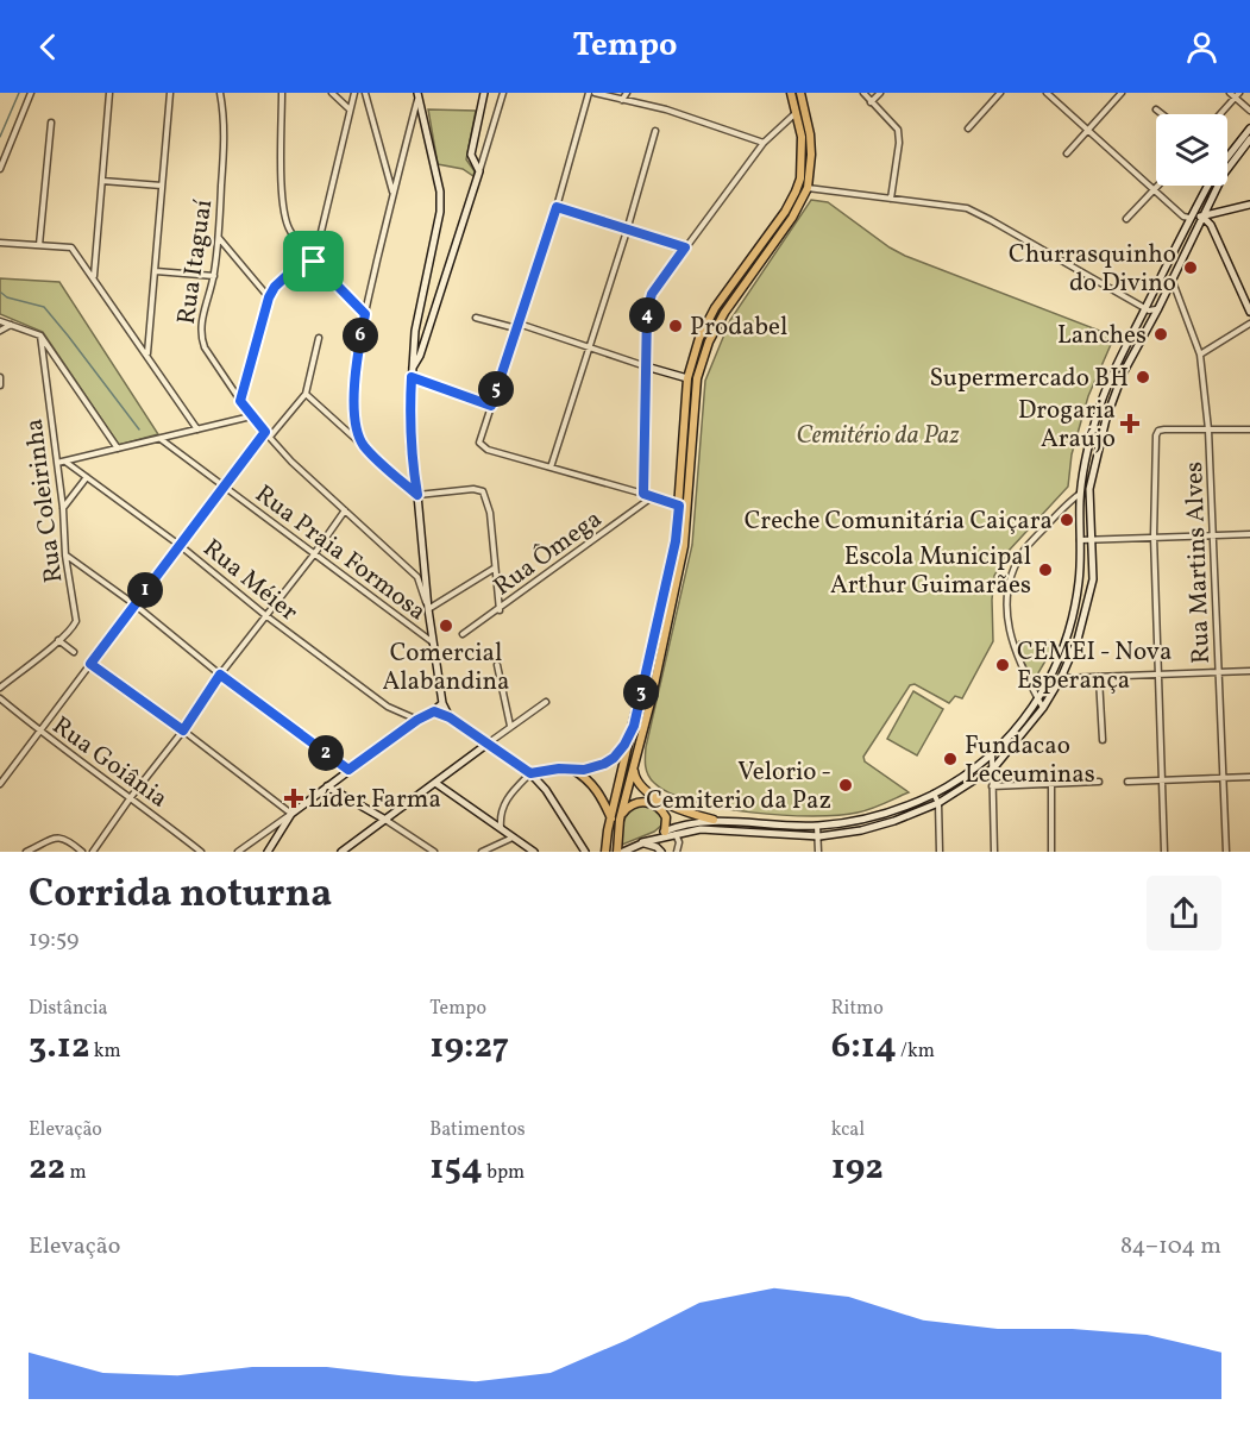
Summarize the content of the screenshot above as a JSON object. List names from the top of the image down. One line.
{"streets":{"street":["Rua Itaguaí","Rua Coleirinha","Rua Praia Formosa","Rua Ômega","Rua Martins Alves","Rua Méier","Rua Goiânia"]},"parks":["Cemitério da Paz"],"places":{"other":["Churrasquinho do Divino","Prodabel","Lanches","Supermercado BH","Creche Comunitária Caiçara","Escola Municipal Arthur Guimarães","Comercial Alabandina","CEMEI - Nova Esperança","Fundacao Leceuminas","Velorio - Cemiterio da Paz"],"health":["Drogaria Araújo","Líder Farma"]},"page":{"header":"Tempo","pins":["4","6","5","1","3","2"],"heading":["Corrida noturna","19:59"],"stats":[["Distância","3.12 km"],["Tempo","19:27"],["Ritmo","6:14 /km"],["Elevação","22 m"],["Batimentos","154 bpm"],["kcal","192"]],"chart":["Elevação","84–104 m"]}}
